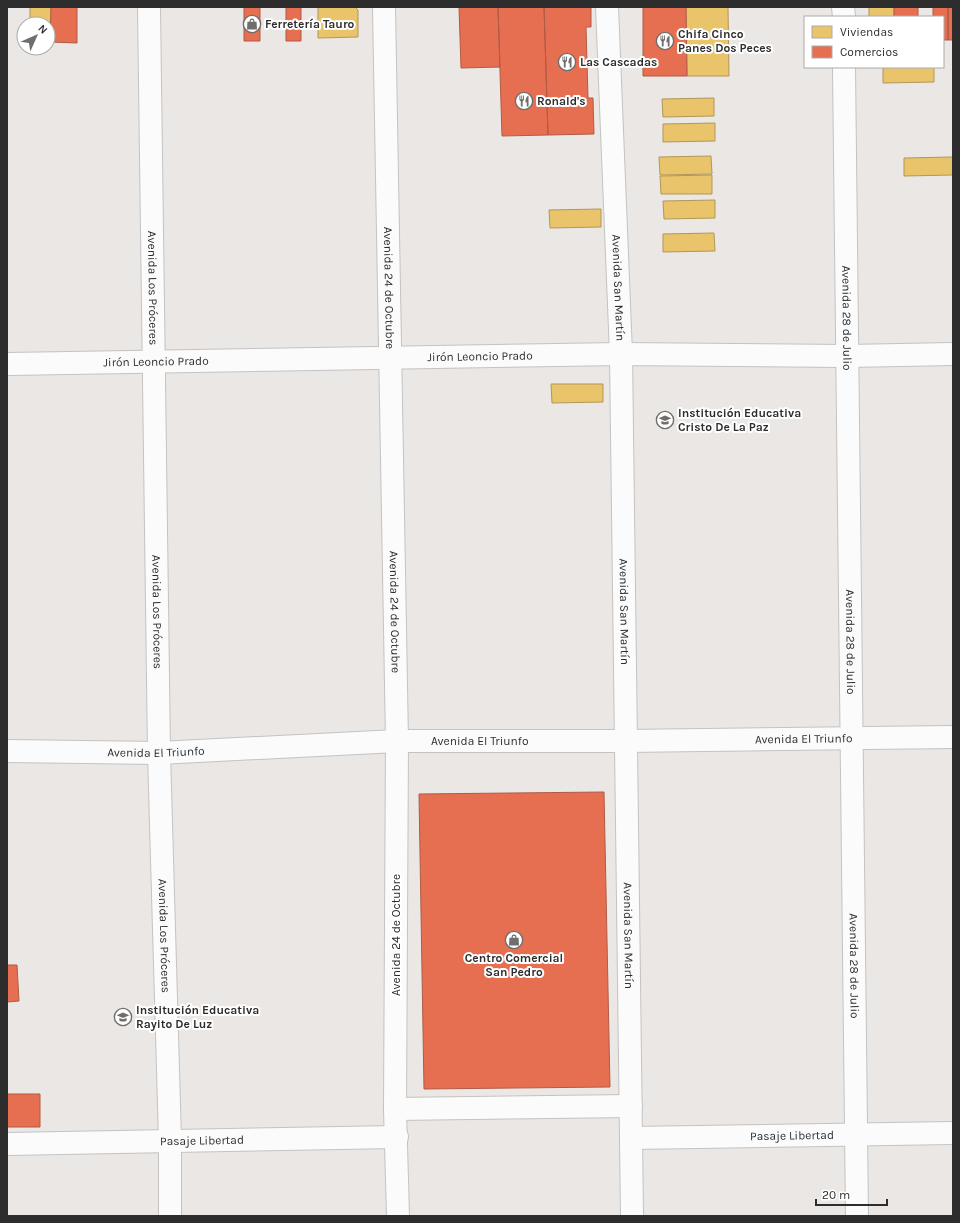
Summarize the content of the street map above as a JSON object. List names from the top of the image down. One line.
{"streets":{"street":["Avenida San Martín","Avenida Los Próceres","Avenida 24 de Octubre","Avenida 28 de Julio","Jirón Leoncio Prado","Avenida El Triunfo","Pasaje Libertad"]},"crossings":[["Avenida San Martín","Jirón Leoncio Prado"],["Avenida San Martín","Avenida El Triunfo"],["Avenida San Martín","Pasaje Libertad"],["Avenida Los Próceres","Jirón Leoncio Prado"],["Avenida Los Próceres","Avenida El Triunfo"],["Avenida Los Próceres","Pasaje Libertad"],["Avenida 24 de Octubre","Jirón Leoncio Prado"],["Avenida 24 de Octubre","Avenida El Triunfo"],["Avenida 24 de Octubre","Pasaje Libertad"],["Avenida 28 de Julio","Jirón Leoncio Prado"],["Avenida 28 de Julio","Avenida El Triunfo"],["Avenida 28 de Julio","Pasaje Libertad"]],"places":{"shop":["Ferretería Tauro","Centro Comercial San Pedro"],"restaurant":["Chifa Cinco Panes Dos Peces","Las Cascadas","Ronald's"],"school or university":["Institución Educativa Cristo De La Paz","Institución Educativa Rayito De Luz"]},"legend":["Viviendas","Comercios"],"scale_bar":"20 m","north":"top right"}
